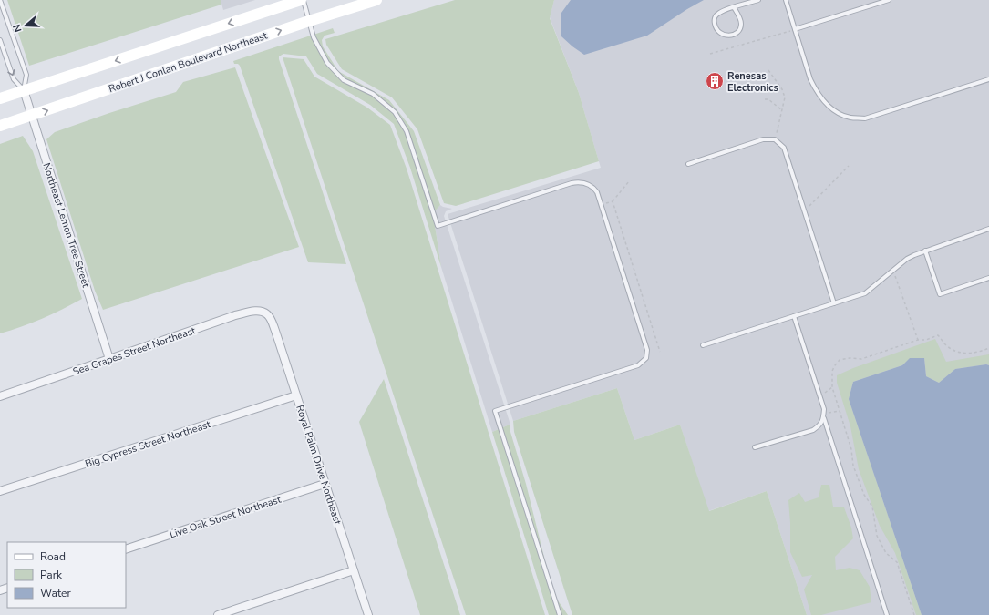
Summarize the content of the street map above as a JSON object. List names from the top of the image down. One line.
{"streets":{"main road":["Robert J Conlan Boulevard Northeast"],"street":["Northeast Lemon Tree Street","Sea Grapes Street Northeast","Big Cypress Street Northeast","Royal Palm Drive Northeast","Live Oak Street Northeast"]},"crossings":[["Robert J Conlan Boulevard Northeast","Northeast Lemon Tree Street"],["Northeast Lemon Tree Street","Sea Grapes Street Northeast"],["Sea Grapes Street Northeast","Royal Palm Drive Northeast"],["Big Cypress Street Northeast","Royal Palm Drive Northeast"],["Royal Palm Drive Northeast","Live Oak Street Northeast"]],"places":{"building":["Renesas Electronics"]},"legend":["Road","Park","Water"],"north":"left"}
